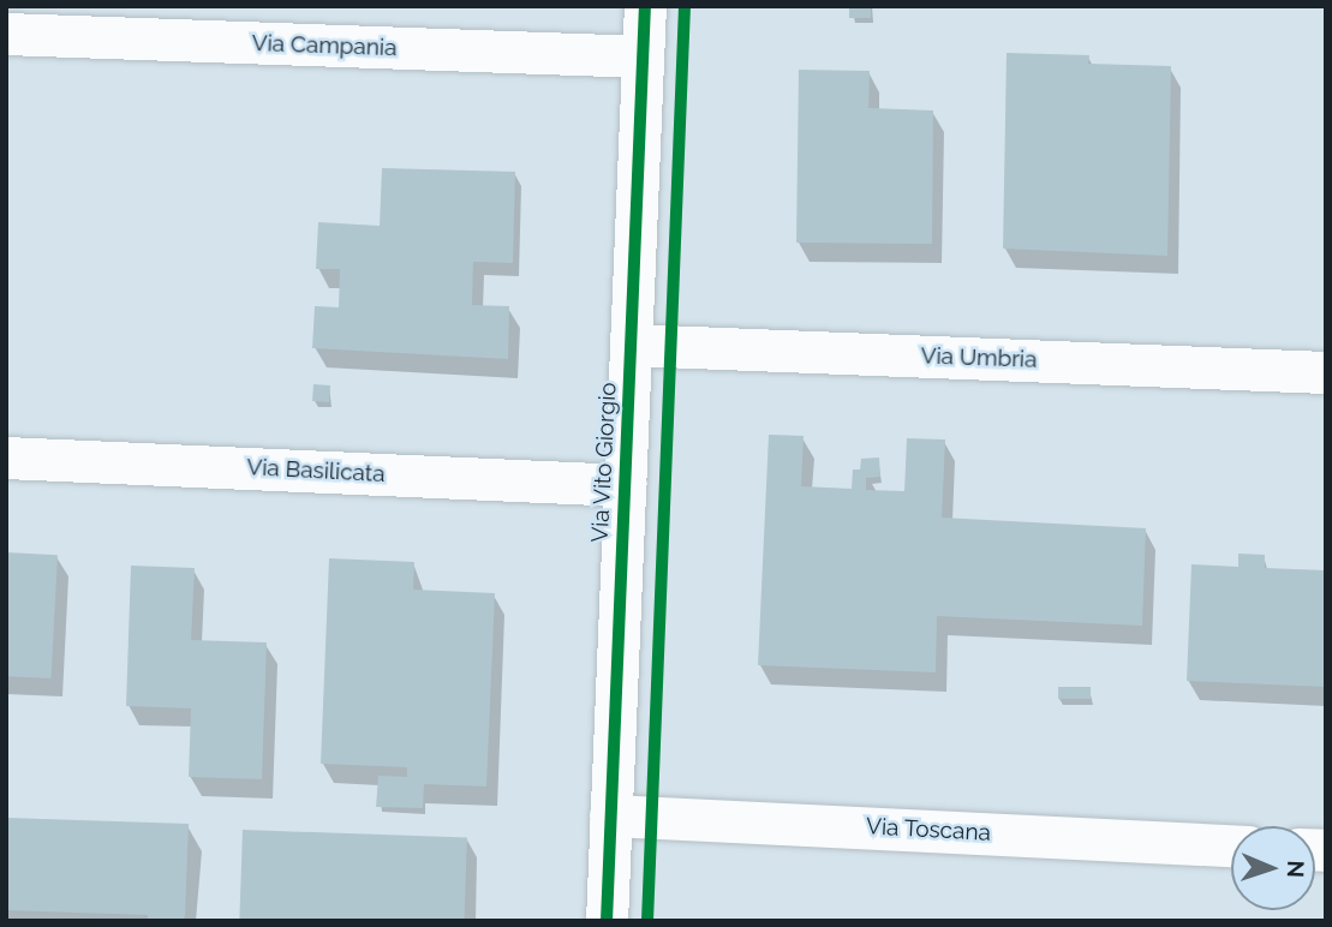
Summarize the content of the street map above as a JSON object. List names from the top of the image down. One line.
{"streets":{"street":["Via Campania","Via Umbria","Via Vito Giorgio","Via Basilicata","Via Toscana"]},"crossings":[["Via Campania","Via Vito Giorgio"],["Via Umbria","Via Vito Giorgio"],["Via Vito Giorgio","Via Basilicata"],["Via Vito Giorgio","Via Toscana"]],"north":"right"}
